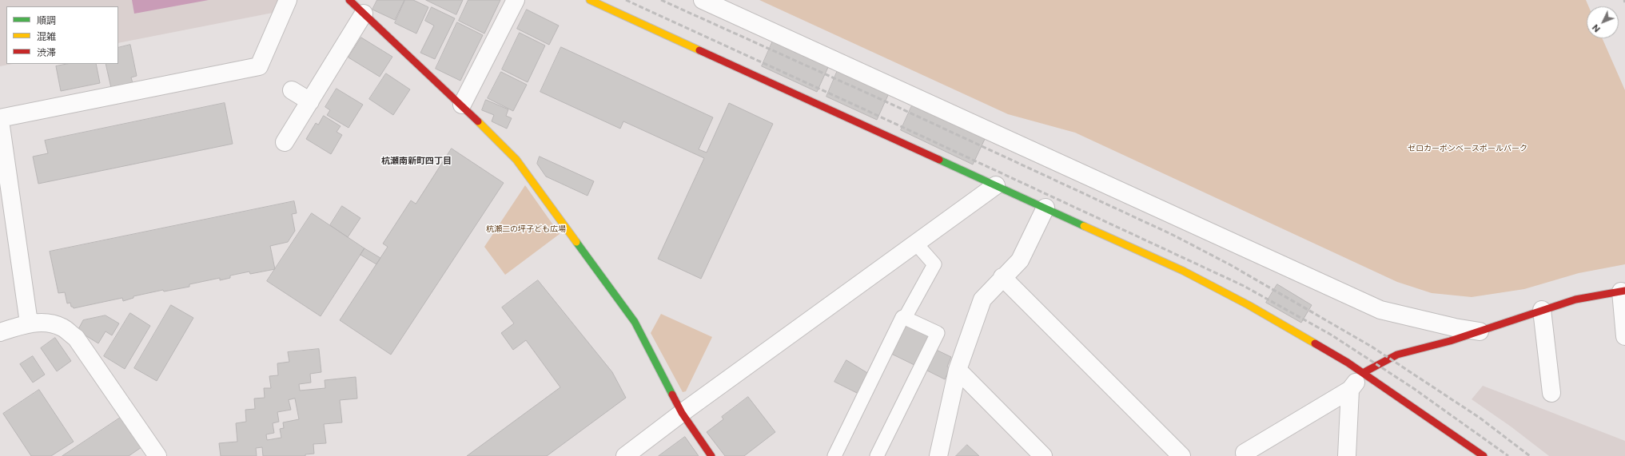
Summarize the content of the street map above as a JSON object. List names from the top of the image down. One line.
{"districts":["杭瀬南新町四丁目"],"parks":["ゼロカーボンベースボールパーク","杭瀬二の坪子ども広場"],"legend":["順調","混雑","渋滞"],"north":"bottom left"}
